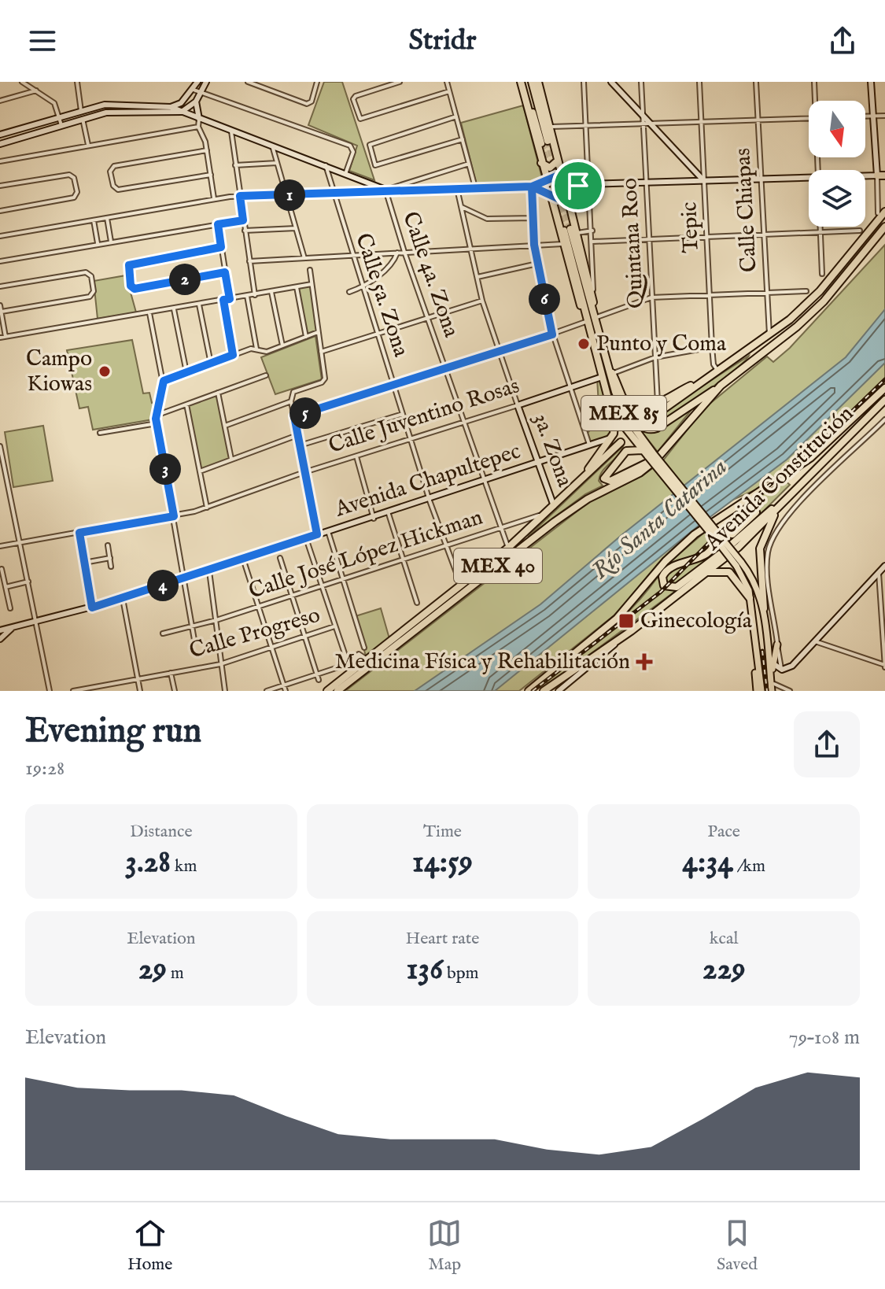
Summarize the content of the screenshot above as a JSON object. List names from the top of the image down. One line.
{"streets":{"highway":["MEX 85","Avenida Constitución","MEX 40"],"street":["Calle Chiapas","Tepic","Quintana Roo","Calle 4a. Zona","Calle 5a. Zona","Calle Juventino Rosas","3a. Zona","Avenida Chapultepec","Calle José López Hickman","Calle Progreso"]},"crossings":[["Calle 4a. Zona","Calle Juventino Rosas"],["Calle 4a. Zona","Avenida Chapultepec"],["Calle 4a. Zona","Calle José López Hickman"],["Calle 4a. Zona","MEX 40"],["Calle 5a. Zona","Calle Juventino Rosas"],["Calle 5a. Zona","Avenida Chapultepec"],["Calle 5a. Zona","Calle José López Hickman"],["MEX 85","Calle Juventino Rosas"],["Calle Juventino Rosas","3a. Zona"],["3a. Zona","Avenida Chapultepec"],["3a. Zona","Calle José López Hickman"],["3a. Zona","MEX 40"],["Calle José López Hickman","MEX 40"]],"water":["Río Santa Catarina"],"places":{"other":["Punto y Coma","Campo Kiowas"],"transit":["Ginecología"],"health":["Medicina Física y Rehabilitación"]},"north":"bottom","page":{"header":"Stridr","pins":["1","2","6","5","3","4"],"heading":["Evening run","19:28"],"stats":[["Distance","3.28 km"],["Time","14:59"],["Pace","4:34 /km"],["Elevation","29 m"],["Heart rate","136 bpm"],["kcal","229"]],"chart":["Elevation","79–108 m"],"tabs":["Home","Map","Saved"]}}
